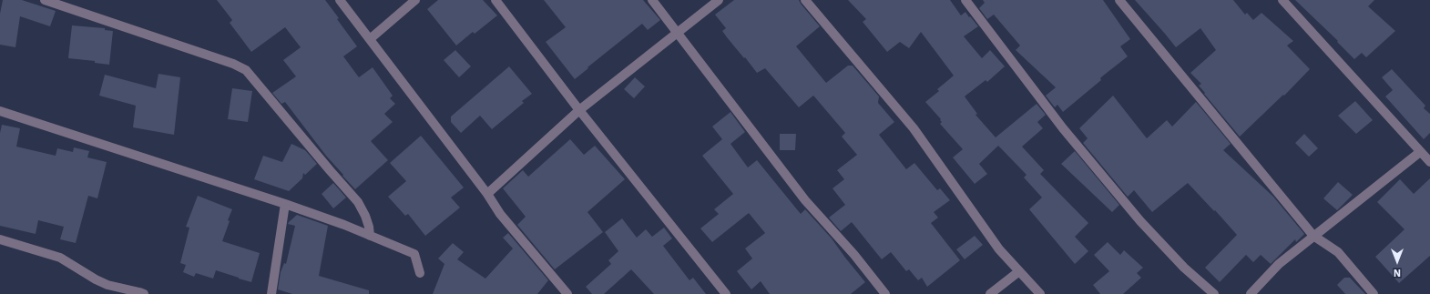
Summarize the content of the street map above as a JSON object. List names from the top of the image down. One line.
{"north":"bottom"}
